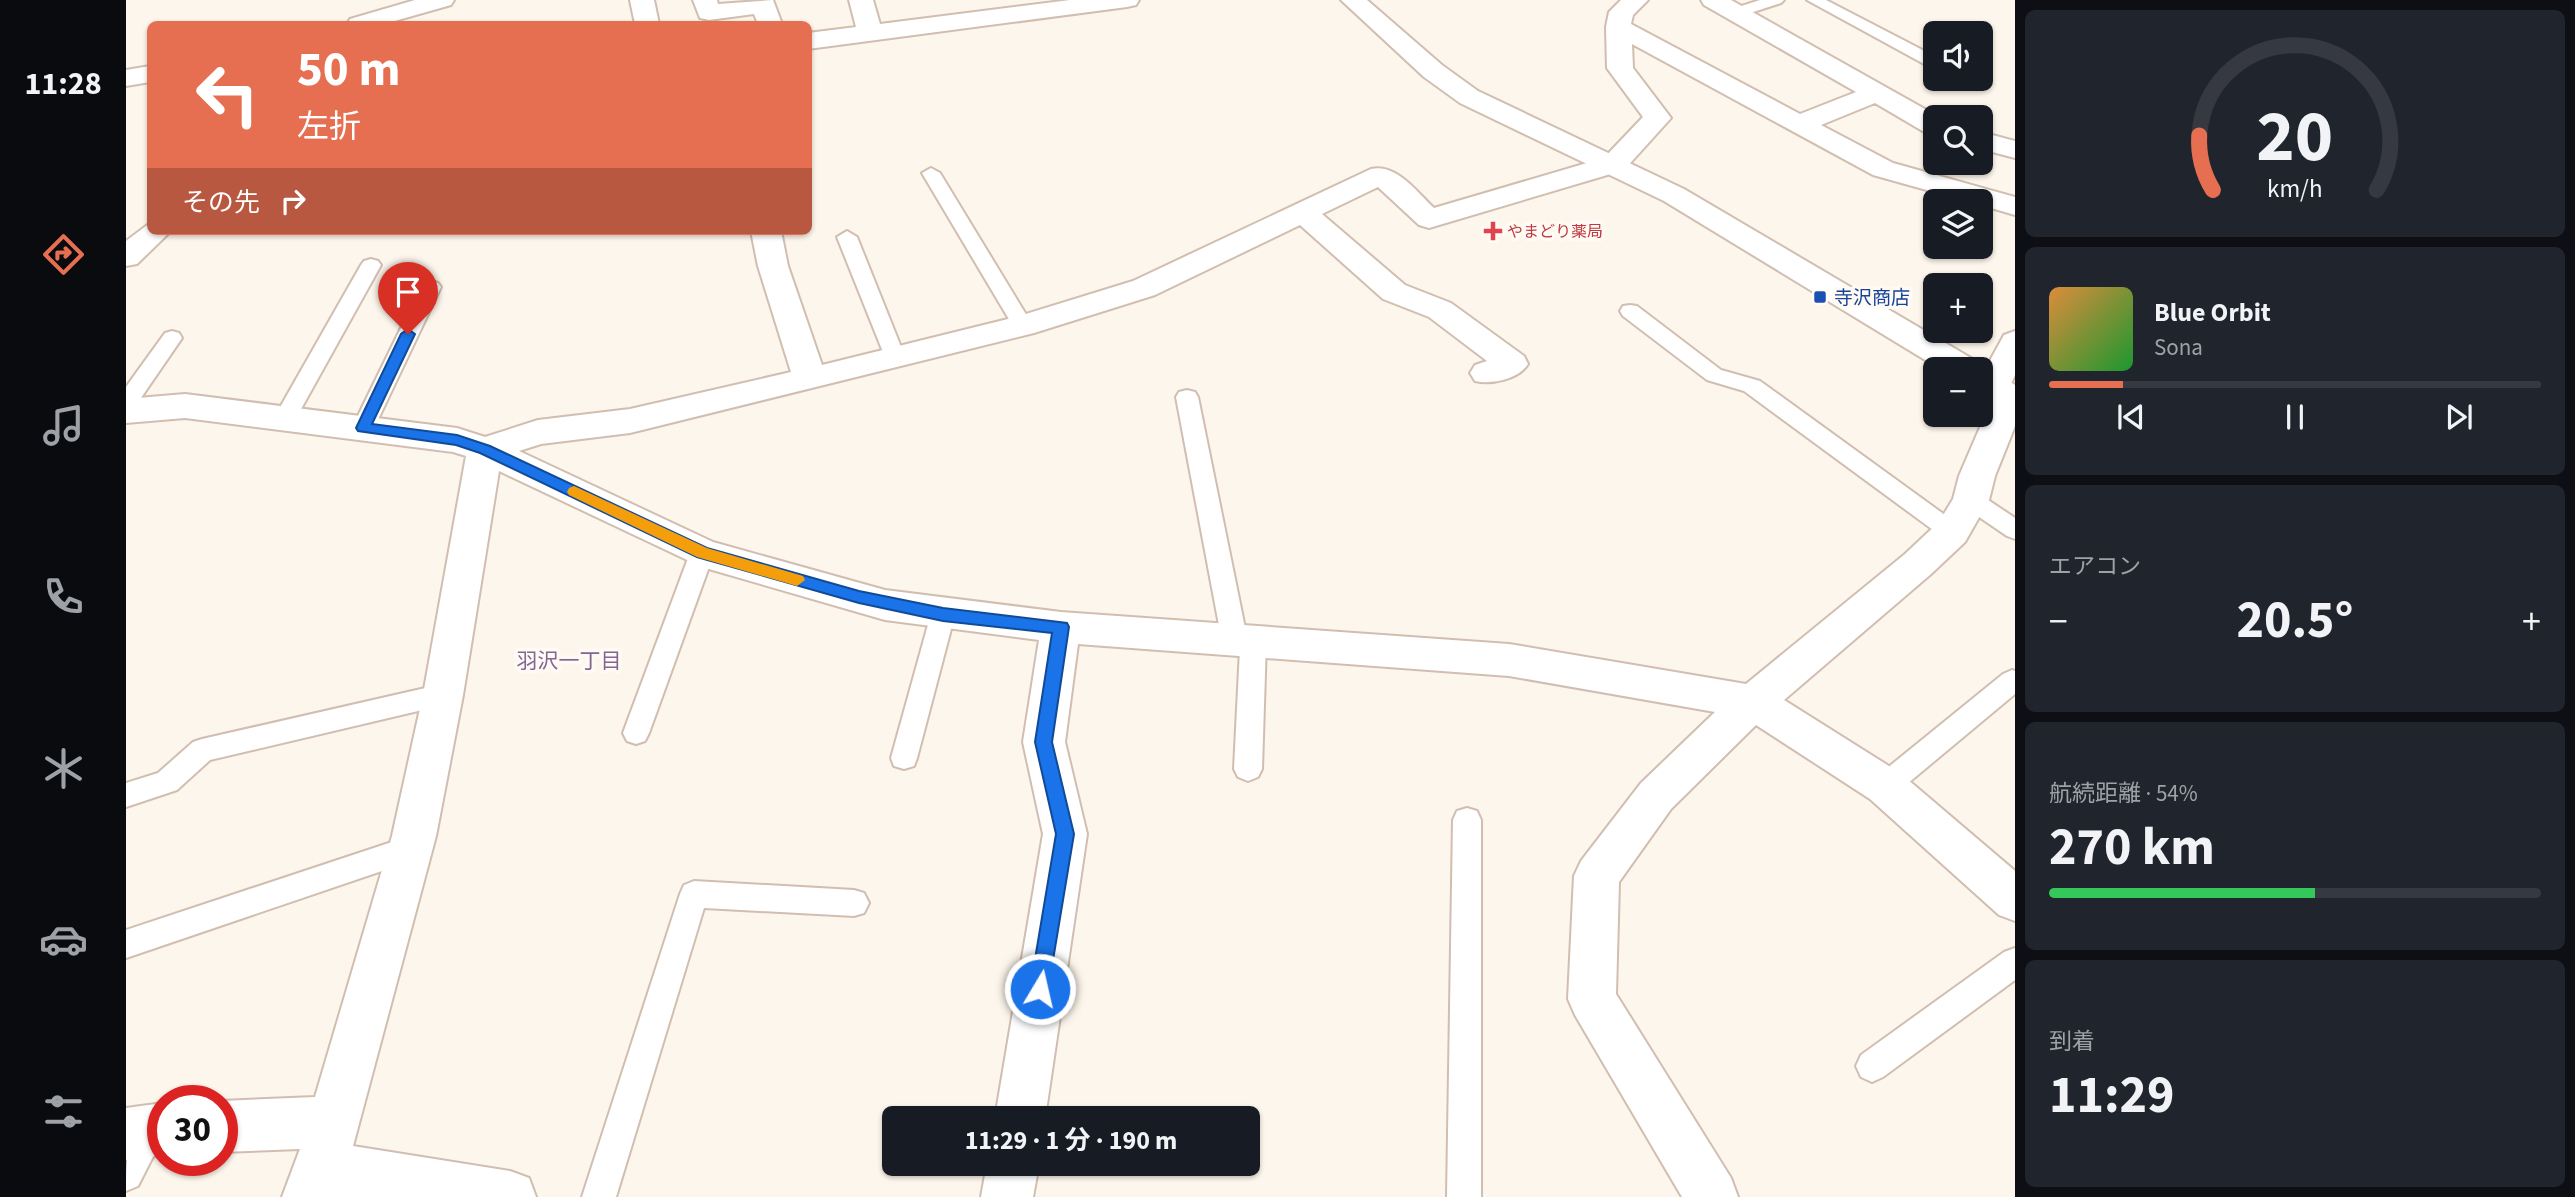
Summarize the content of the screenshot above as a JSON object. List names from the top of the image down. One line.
{"districts":["羽沢一丁目"],"places":{"health":["やまどり薬局"],"transit":["寺沢商店"]},"page":{"tabs":"11:28","map_buttons":["+","−"],"turn":["50 m","左折"],"then":"その先","song":["Blue Orbit","Sona"],"tile":["エアコン",["航続距離 · 54%","270 km"],["到着","11:29"]],"heat":["−","20.5°","+"],"limit":"30","trip":"11:29 · 1 分 · 190 m","gauge":["20","km/h"]}}
